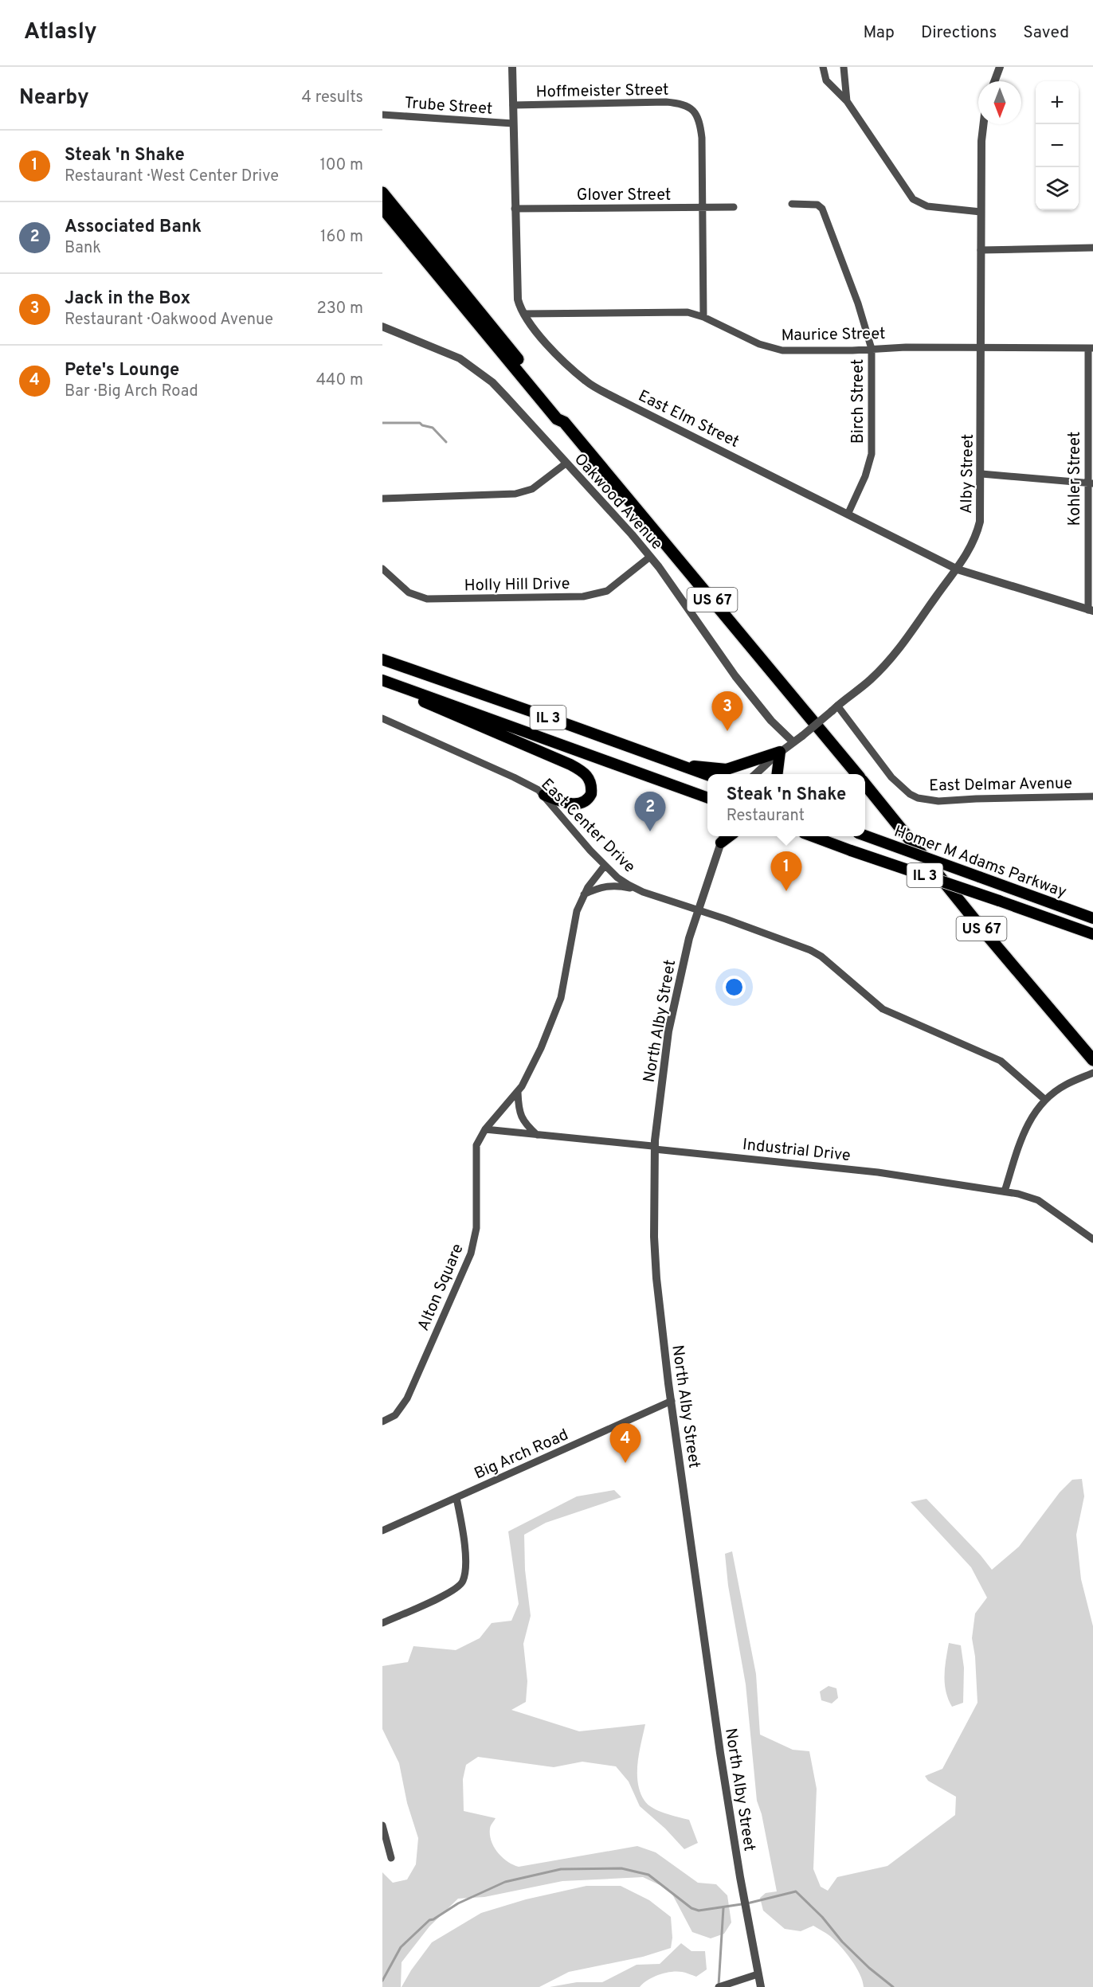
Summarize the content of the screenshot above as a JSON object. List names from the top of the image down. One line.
{"streets":{"highway":["US 67"],"main road":["IL 3","Homer M Adams Parkway"],"street":["Hoffmeister Street","Trube Street","Glover Street","Maurice Street","Birch Street","East Elm Street","Alby Street","Kohler Street","Oakwood Avenue","Holly Hill Drive","East Delmar Avenue","East Center Drive","North Alby Street","Industrial Drive","Alton Square","Big Arch Road"]},"crossings":[["Hoffmeister Street","Glover Street"],["Hoffmeister Street","East Elm Street"],["Trube Street","East Elm Street"],["Glover Street","East Elm Street"],["Maurice Street","Birch Street"],["Maurice Street","East Elm Street"],["Maurice Street","Alby Street"],["Maurice Street","Kohler Street"],["Birch Street","East Elm Street"],["East Elm Street","Alby Street"],["East Elm Street","Kohler Street"],["Alby Street","Oakwood Avenue"],["Alby Street","East Delmar Avenue"],["Oakwood Avenue","Holly Hill Drive"],["East Center Drive","North Alby Street"],["East Center Drive","Alton Square"],["North Alby Street","Industrial Drive"],["North Alby Street","Big Arch Road"],["Industrial Drive","Alton Square"]],"north":"bottom","page":{"header":"Atlasly","nav":["Map","Directions","Saved"],"heading":["Nearby","4 results"],"map_buttons":["+","−"],"list":[{"mark":"1","name":"Steak 'n Shake","note":"Restaurant · West Center Drive","value":"100 m"},{"mark":"2","name":"Associated Bank","note":"Bank","value":"160 m"},{"mark":"3","name":"Jack in the Box","note":"Restaurant · Oakwood Avenue","value":"230 m"},{"mark":"4","name":"Pete's Lounge","note":"Bar · Big Arch Road","value":"440 m"}],"pins":["3","2","1","4"],"popup":["Steak 'n Shake","Restaurant"]}}
